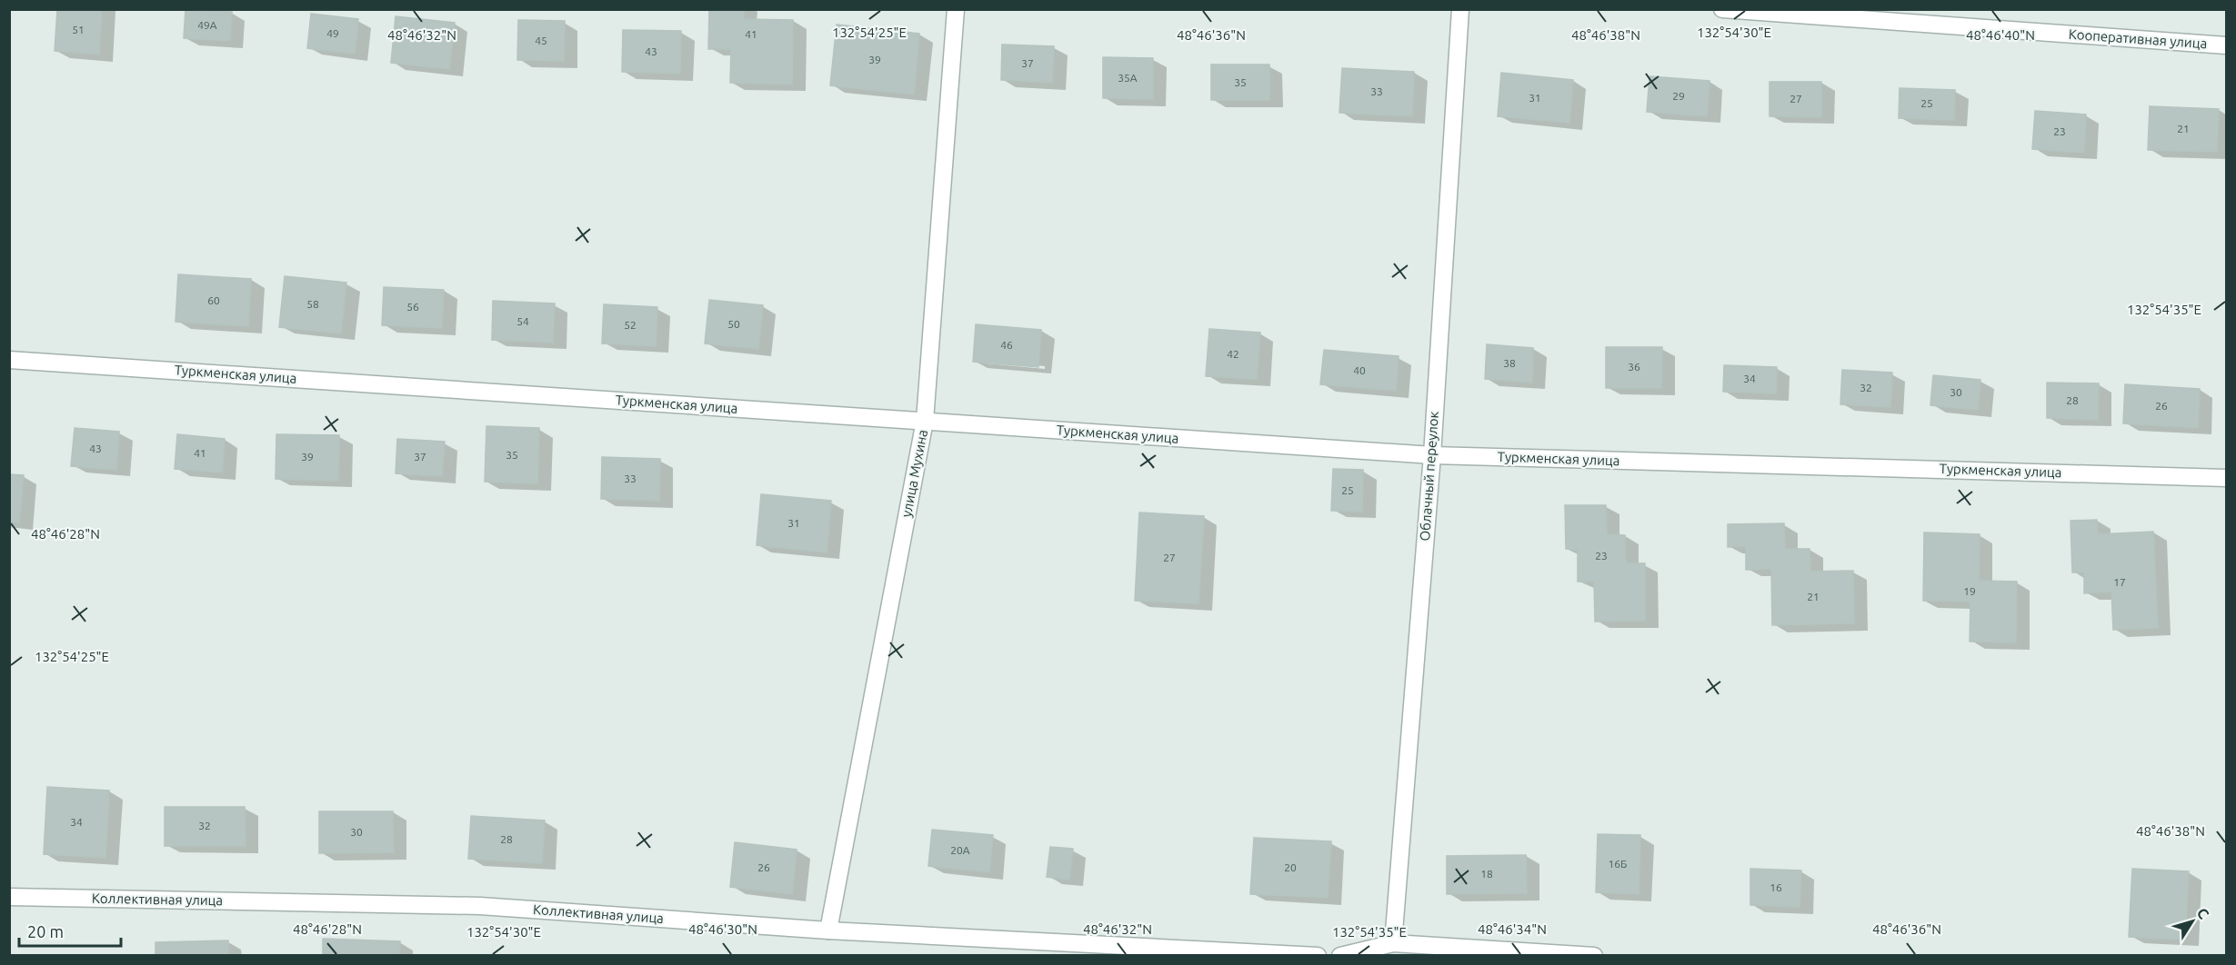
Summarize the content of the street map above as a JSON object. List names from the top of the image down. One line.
{"streets":{"street":["Кооперативная улица","Туркменская улица","улица Мухина","Облачный переулок","Коллективная улица"]},"crossings":[["Туркменская улица","улица Мухина"],["Туркменская улица","Облачный переулок"],["улица Мухина","Коллективная улица"]],"house_numbers":["49А","51","49","41","45","43","39","37","35А","35","33","29","31","27","25","21","23","60","58","56","54","50","52","46","42","38","36","40","34","32","30","28","26","43","41","35","39","37","33","25","31","23","27","17","19","21","34","32","30","28","20А","16Б","26","20","18","16"],"scale_bar":"20 m","north":"top right","coordinates":["132°54'25\"E","132°54'30\"E","48°46'40\"N","48°46'32\"N","48°46'36\"N","48°46'38\"N","132°54'35\"E","48°46'28\"N","48°46'30\"N","48°46'34\"N"]}
